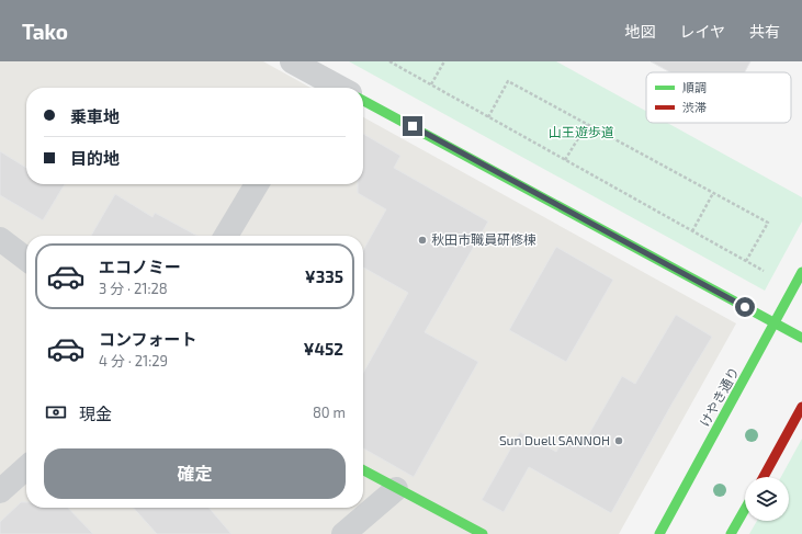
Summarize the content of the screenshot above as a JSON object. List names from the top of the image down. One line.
{"streets":{"street":["けやき通り"]},"parks":["山王遊歩道"],"places":["秋田市職員研修棟","Sun Duell SANNOH"],"legend":["順調","渋滞"],"page":{"header":"Tako","nav":["地図","レイヤ","共有"],"banner":["乗車地","目的地"],"list":[{"name":"エコノミー","note":"3 分 · 21:28","value":"¥335"},{"name":"コンフォート","note":"4 分 · 21:29","value":"¥452"}],"pay":["現金","80 m"],"buttons":"確定"}}
